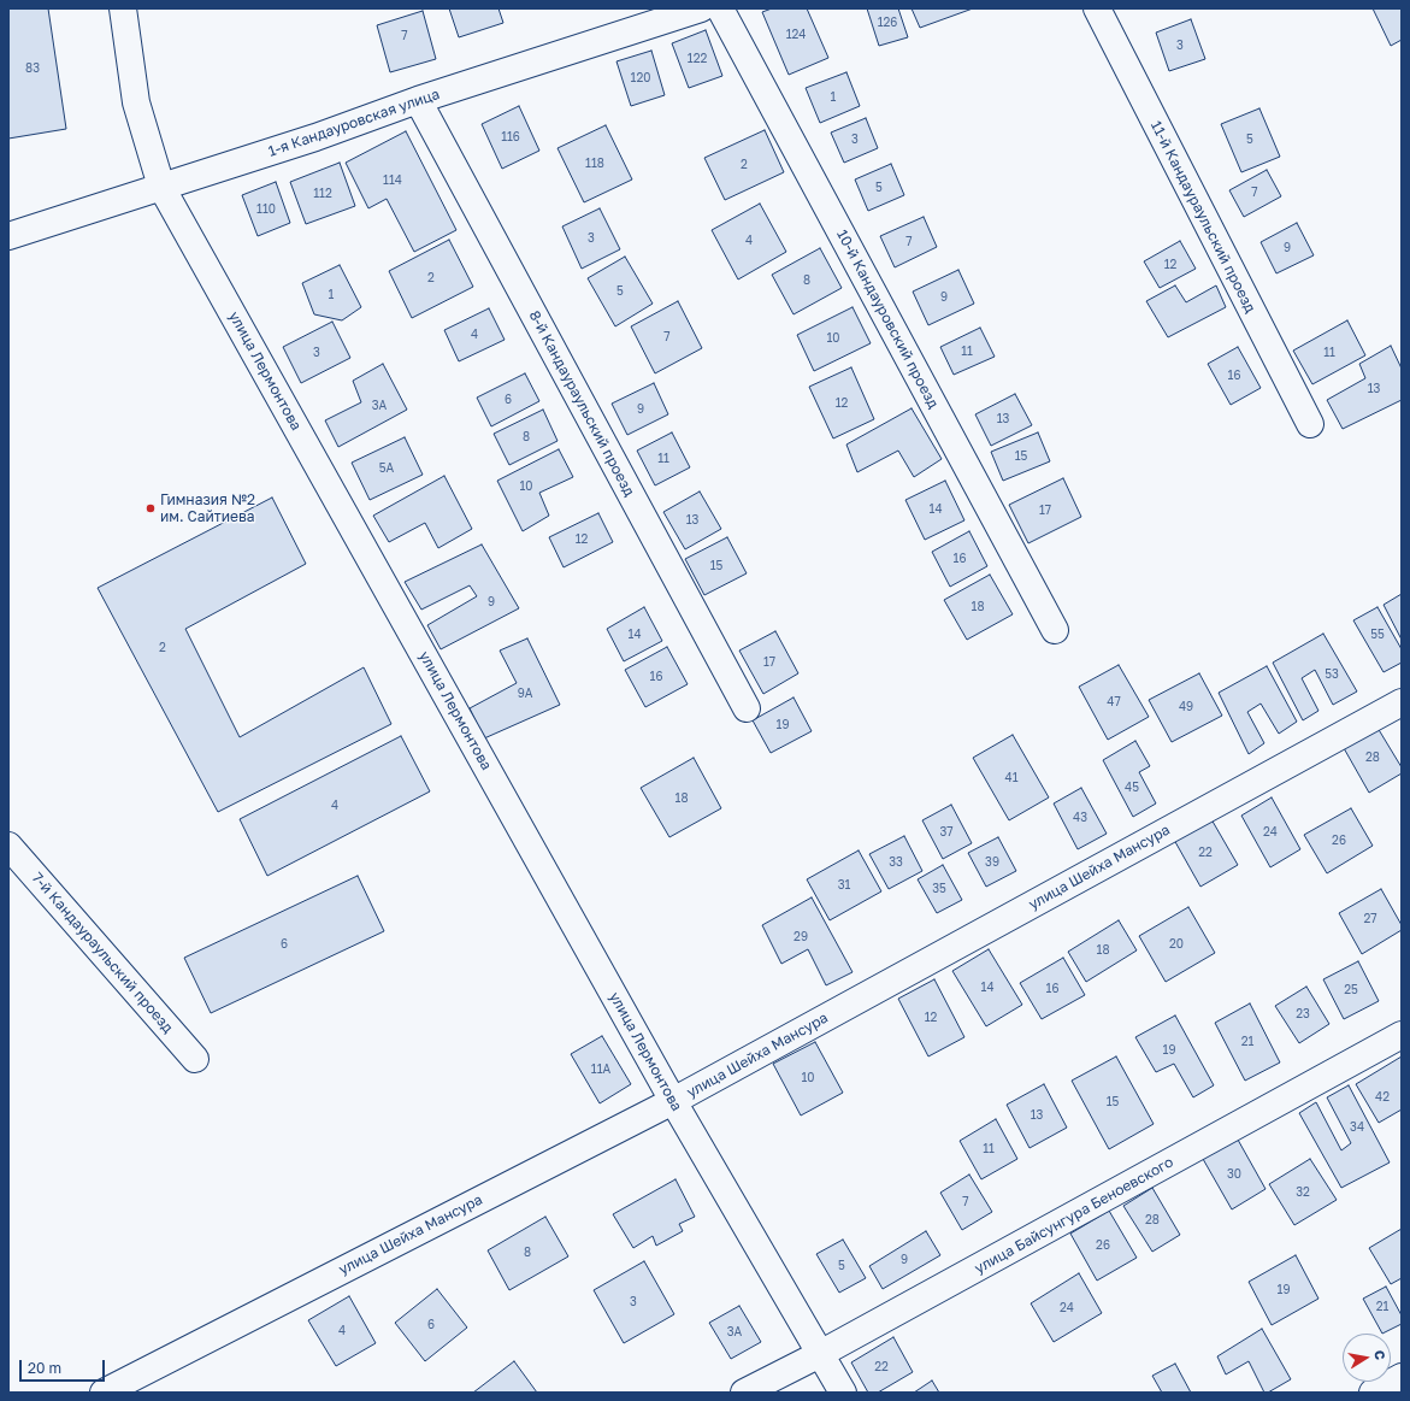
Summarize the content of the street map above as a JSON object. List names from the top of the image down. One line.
{"streets":{"street":["1-я Кандауровская улица","11-й Кандаураульский проезд","10-й Кандауровский проезд","улица Лермонтова","8-й Кандаураульский проезд","улица Шейха Мансура","7-й Кандаураульский проезд","улица Байсунгура Беноевского"]},"crossings":[["1-я Кандауровская улица","улица Лермонтова"],["1-я Кандауровская улица","8-й Кандаураульский проезд"],["улица Лермонтова","улица Шейха Мансура"],["улица Лермонтова","улица Байсунгура Беноевского"]],"places":["Гимназия №2 им. Сайтиева"],"house_numbers":["126","124","7","3","122","83","120","1","116","3","5","118","2","114","5","7","112","110","3","4","7","9","12","2","8","5","1","9","4","7","10","11","3","11","16","13","6","12","3А","9","13","8","15","11","5А","10","14","17","13","12","16","15","9","18","14","55","2","17","53","16","9А","47","49","19","28","41","45","18","4","43","37","24","26","22","33","39","31","35","27","29","6","20","18","14","16","25","23","12","21","19","11А","10","42","15","13","34","11","30","32","7","28","26","8","9","5","19","3","21","24","6","4","3А","22"],"scale_bar":"20 m","north":"right"}
